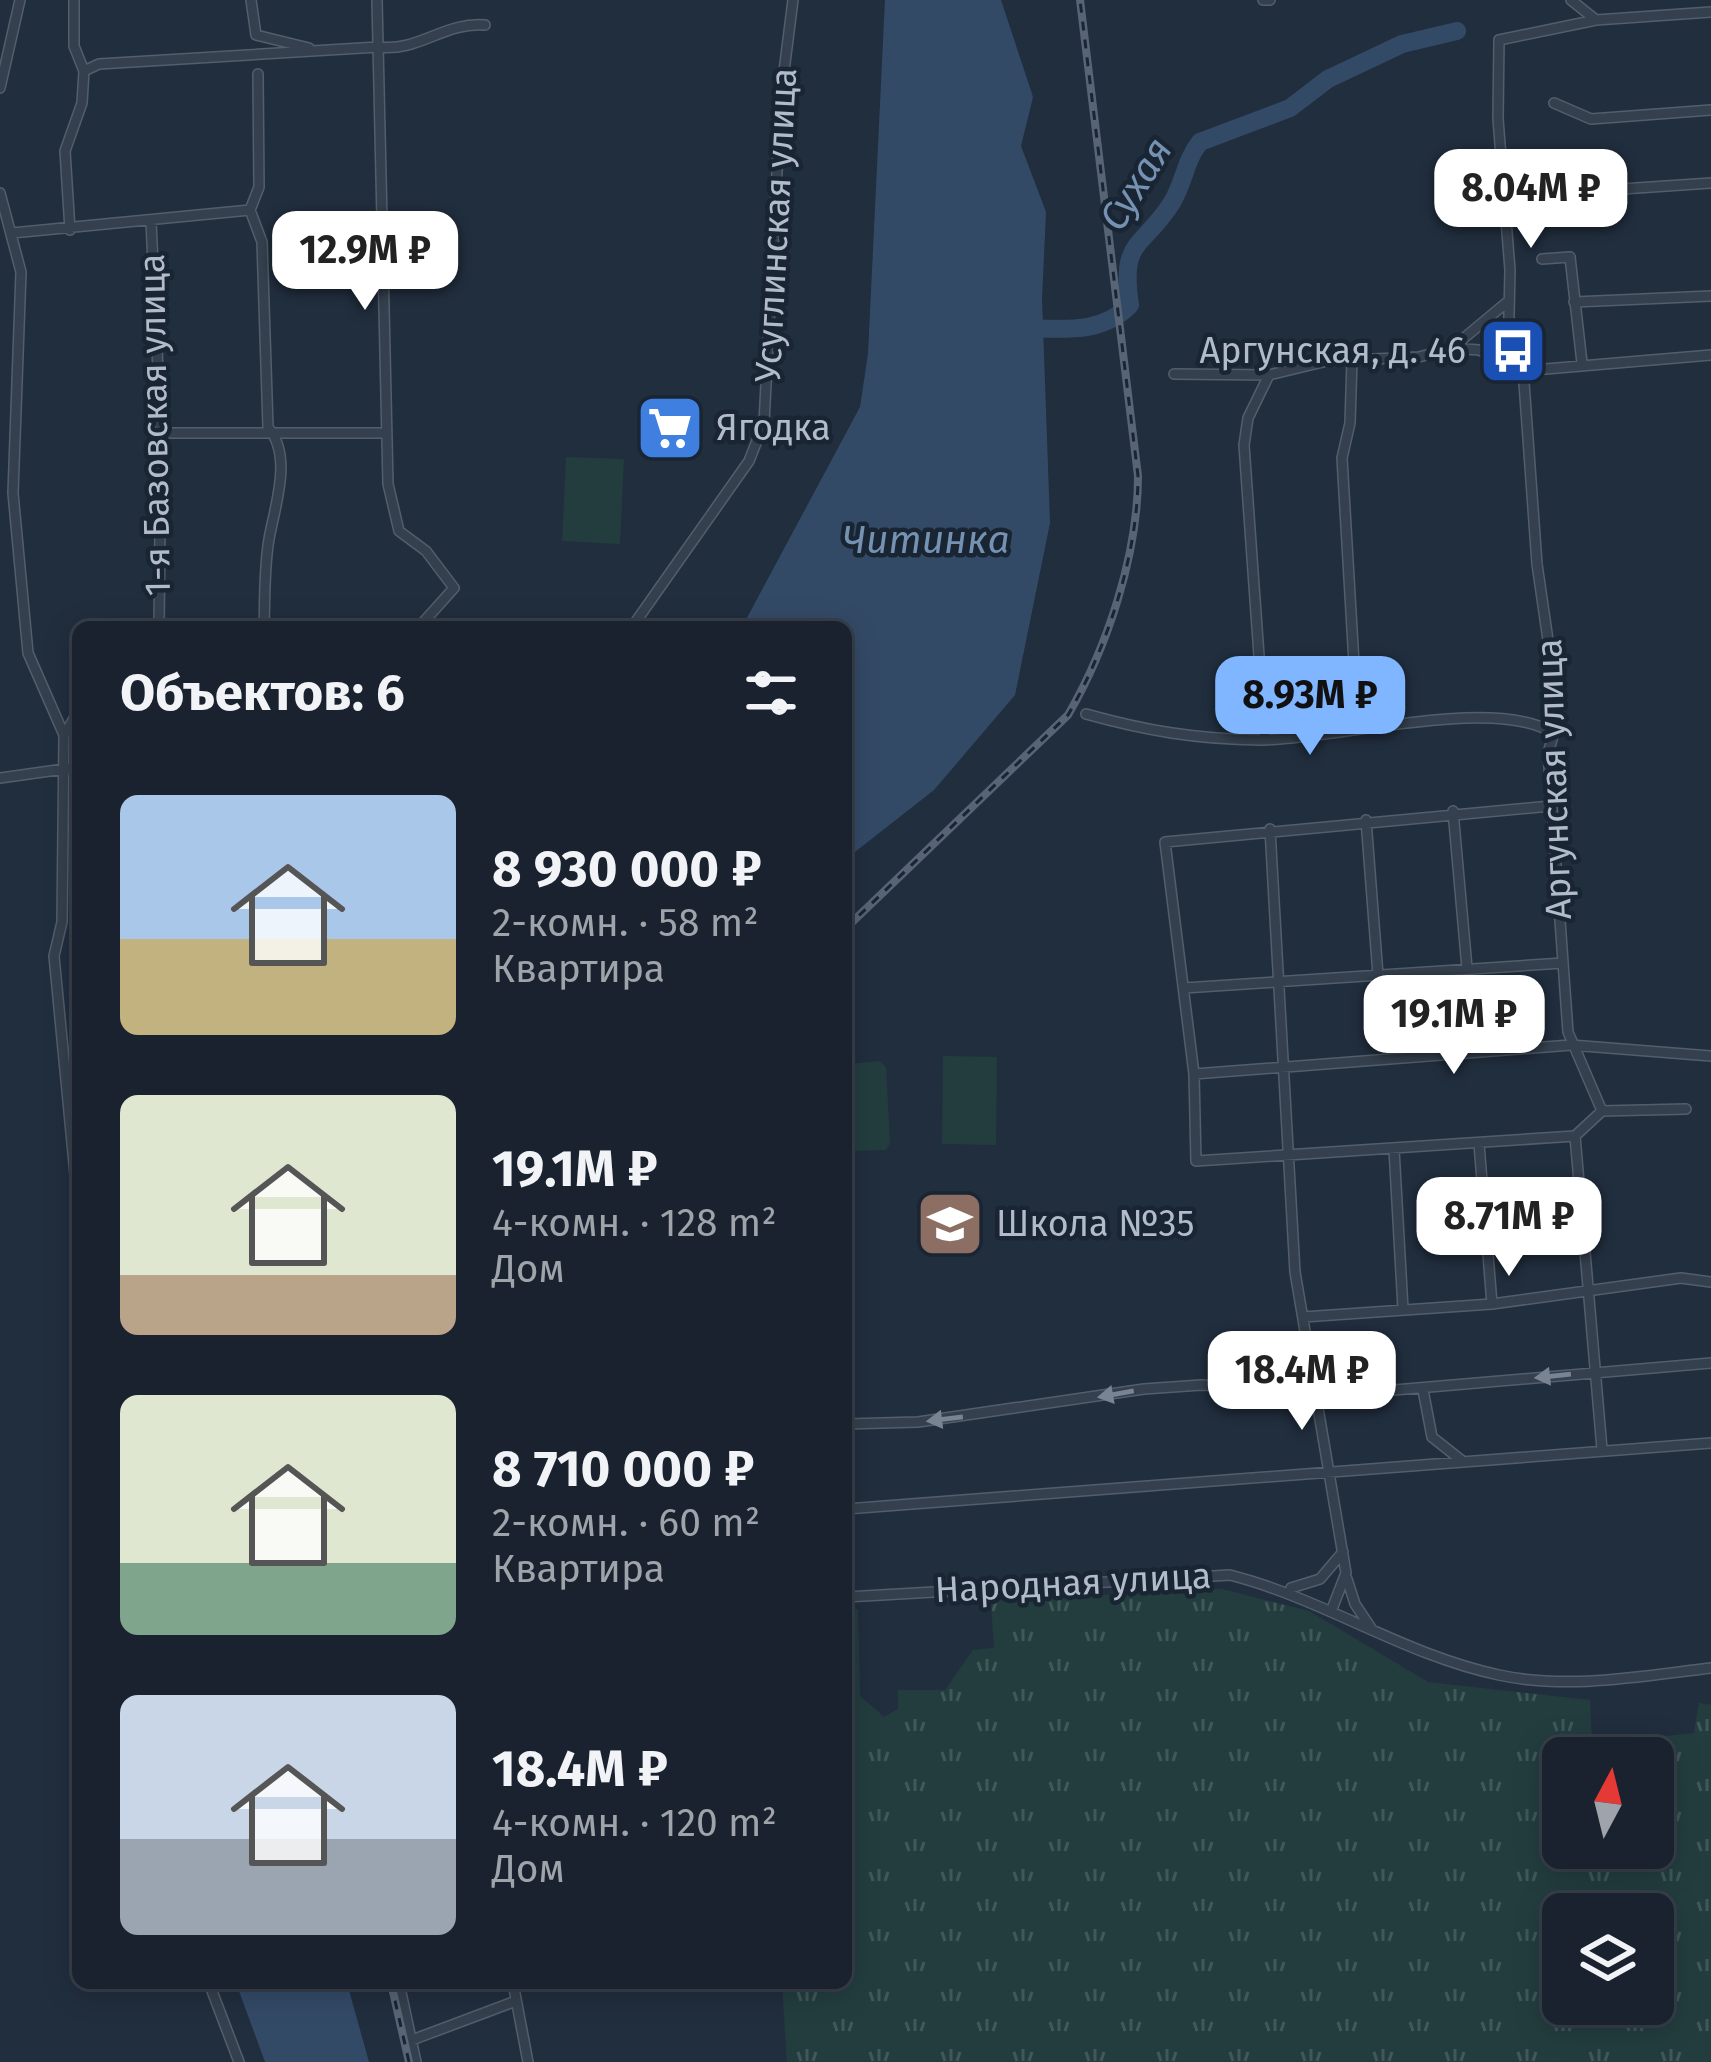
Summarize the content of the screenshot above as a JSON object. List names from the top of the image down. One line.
{"streets":{"street":["Усуглинская улица","1-я Базовская улица","Аргунская улица","Народная улица"]},"water":["Сухая","Читинка"],"places":{"bus stop":["Аргунская, д. 46"],"supermarket":["Ягодка"],"school or university":["Школа №35"]},"north":"top","page":{"price":["8.04M ₽","12.9M ₽","8.93M ₽","19.1M ₽","8.71M ₽","18.4M ₽"],"heading":"Объектов: 6","list":[{"name":"8 930 000 ₽","note":"2-комн. · 58 m² · Квартира"},{"name":"19.1M ₽","note":"4-комн. · 128 m² · Дом"},{"name":"8 710 000 ₽","note":"2-комн. · 60 m² · Квартира"},{"name":"18.4M ₽","note":"4-комн. · 120 m² · Дом"}]}}
